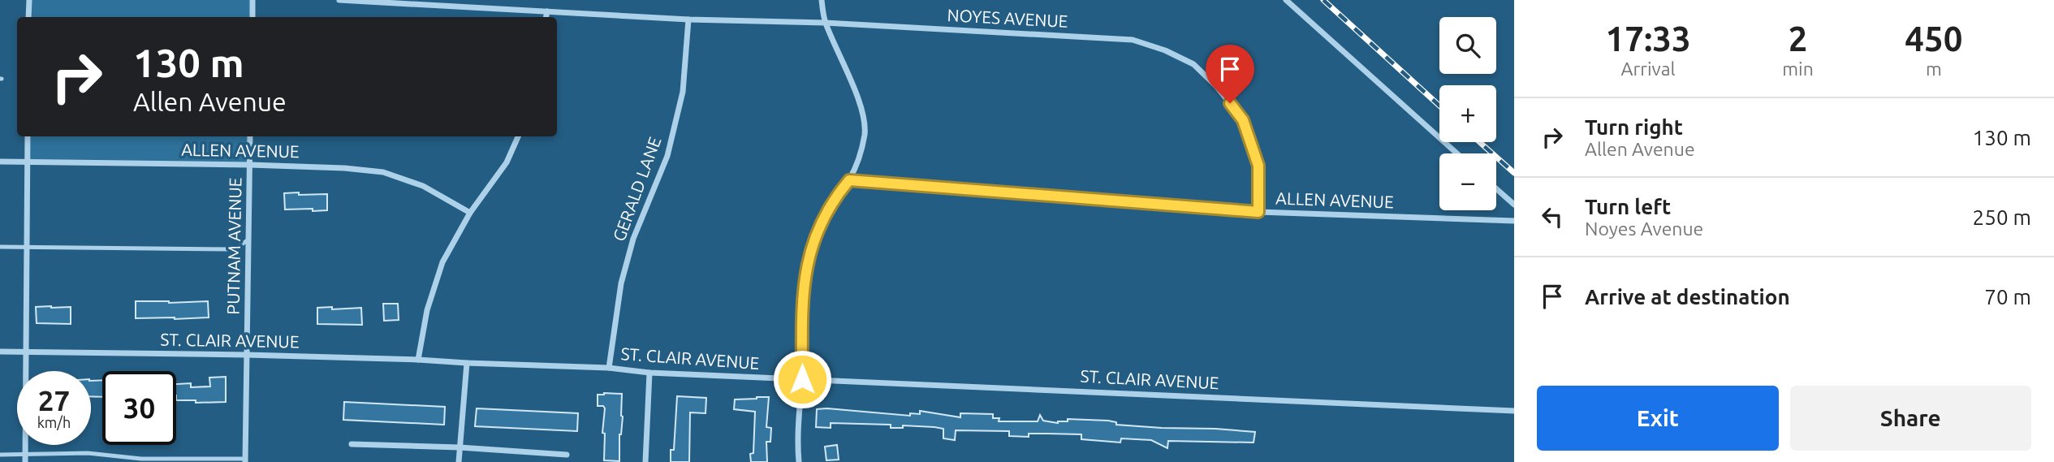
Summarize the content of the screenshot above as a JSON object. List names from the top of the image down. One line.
{"streets":{"street":["NOYES AVENUE","ALLEN AVENUE","GERALD LANE","PUTNAM AVENUE","ST. CLAIR AVENUE"]},"crossings":[["NOYES AVENUE","ALLEN AVENUE"],["NOYES AVENUE","GERALD LANE"],["ALLEN AVENUE","PUTNAM AVENUE"],["GERALD LANE","ST. CLAIR AVENUE"],["PUTNAM AVENUE","ST. CLAIR AVENUE"]],"page":{"eta":["17:33","Arrival","2","min","450","m"],"map_buttons":["+","−"],"turn":["130 m","Allen Avenue"],"list":[{"name":"Turn right","note":"Allen Avenue","value":"130 m"},{"name":"Turn left","note":"Noyes Avenue","value":"250 m"},{"name":"Arrive at destination","value":"70 m"}],"speed":"27 km/h","limit":"30","buttons":["Exit","Share"]}}
